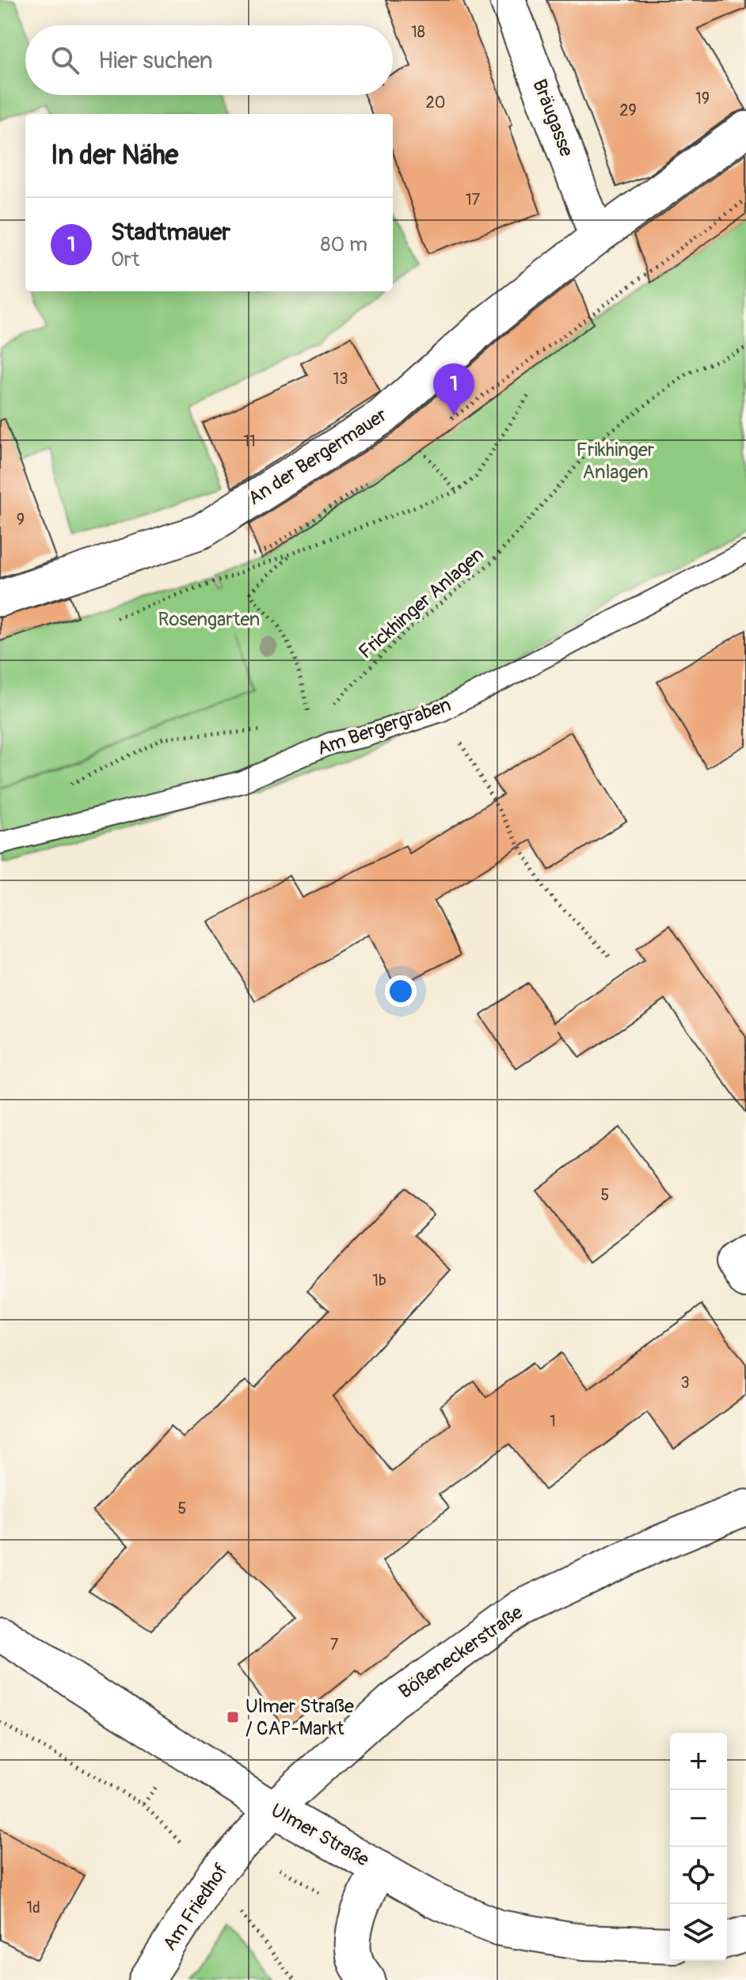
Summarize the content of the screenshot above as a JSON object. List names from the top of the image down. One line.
{"streets":{"street":["Bräugasse","An der Bergermauer","Bößeneckerstraße","Ulmer Straße","Am Friedhof"],"lane":["Am Bergergraben"],"path":["Frickhinger Anlagen"]},"crossings":[["Bräugasse","An der Bergermauer"],["Bößeneckerstraße","Ulmer Straße"],["Bößeneckerstraße","Am Friedhof"],["Ulmer Straße","Am Friedhof"]],"parks":["Frikhinger Anlagen","Rosengarten"],"places":{"transit":["Ulmer Straße / CAP-Markt"]},"house_numbers":["18","19","20","29","17","13","11","9","5","1b","3","1","5","7","1d"],"page":{"search":"Hier suchen","heading":"In der Nähe","list":[{"mark":"1","name":"Stadtmauer","note":"Ort","value":"80 m"}],"pins":"1","map_buttons":["+","−"]}}
